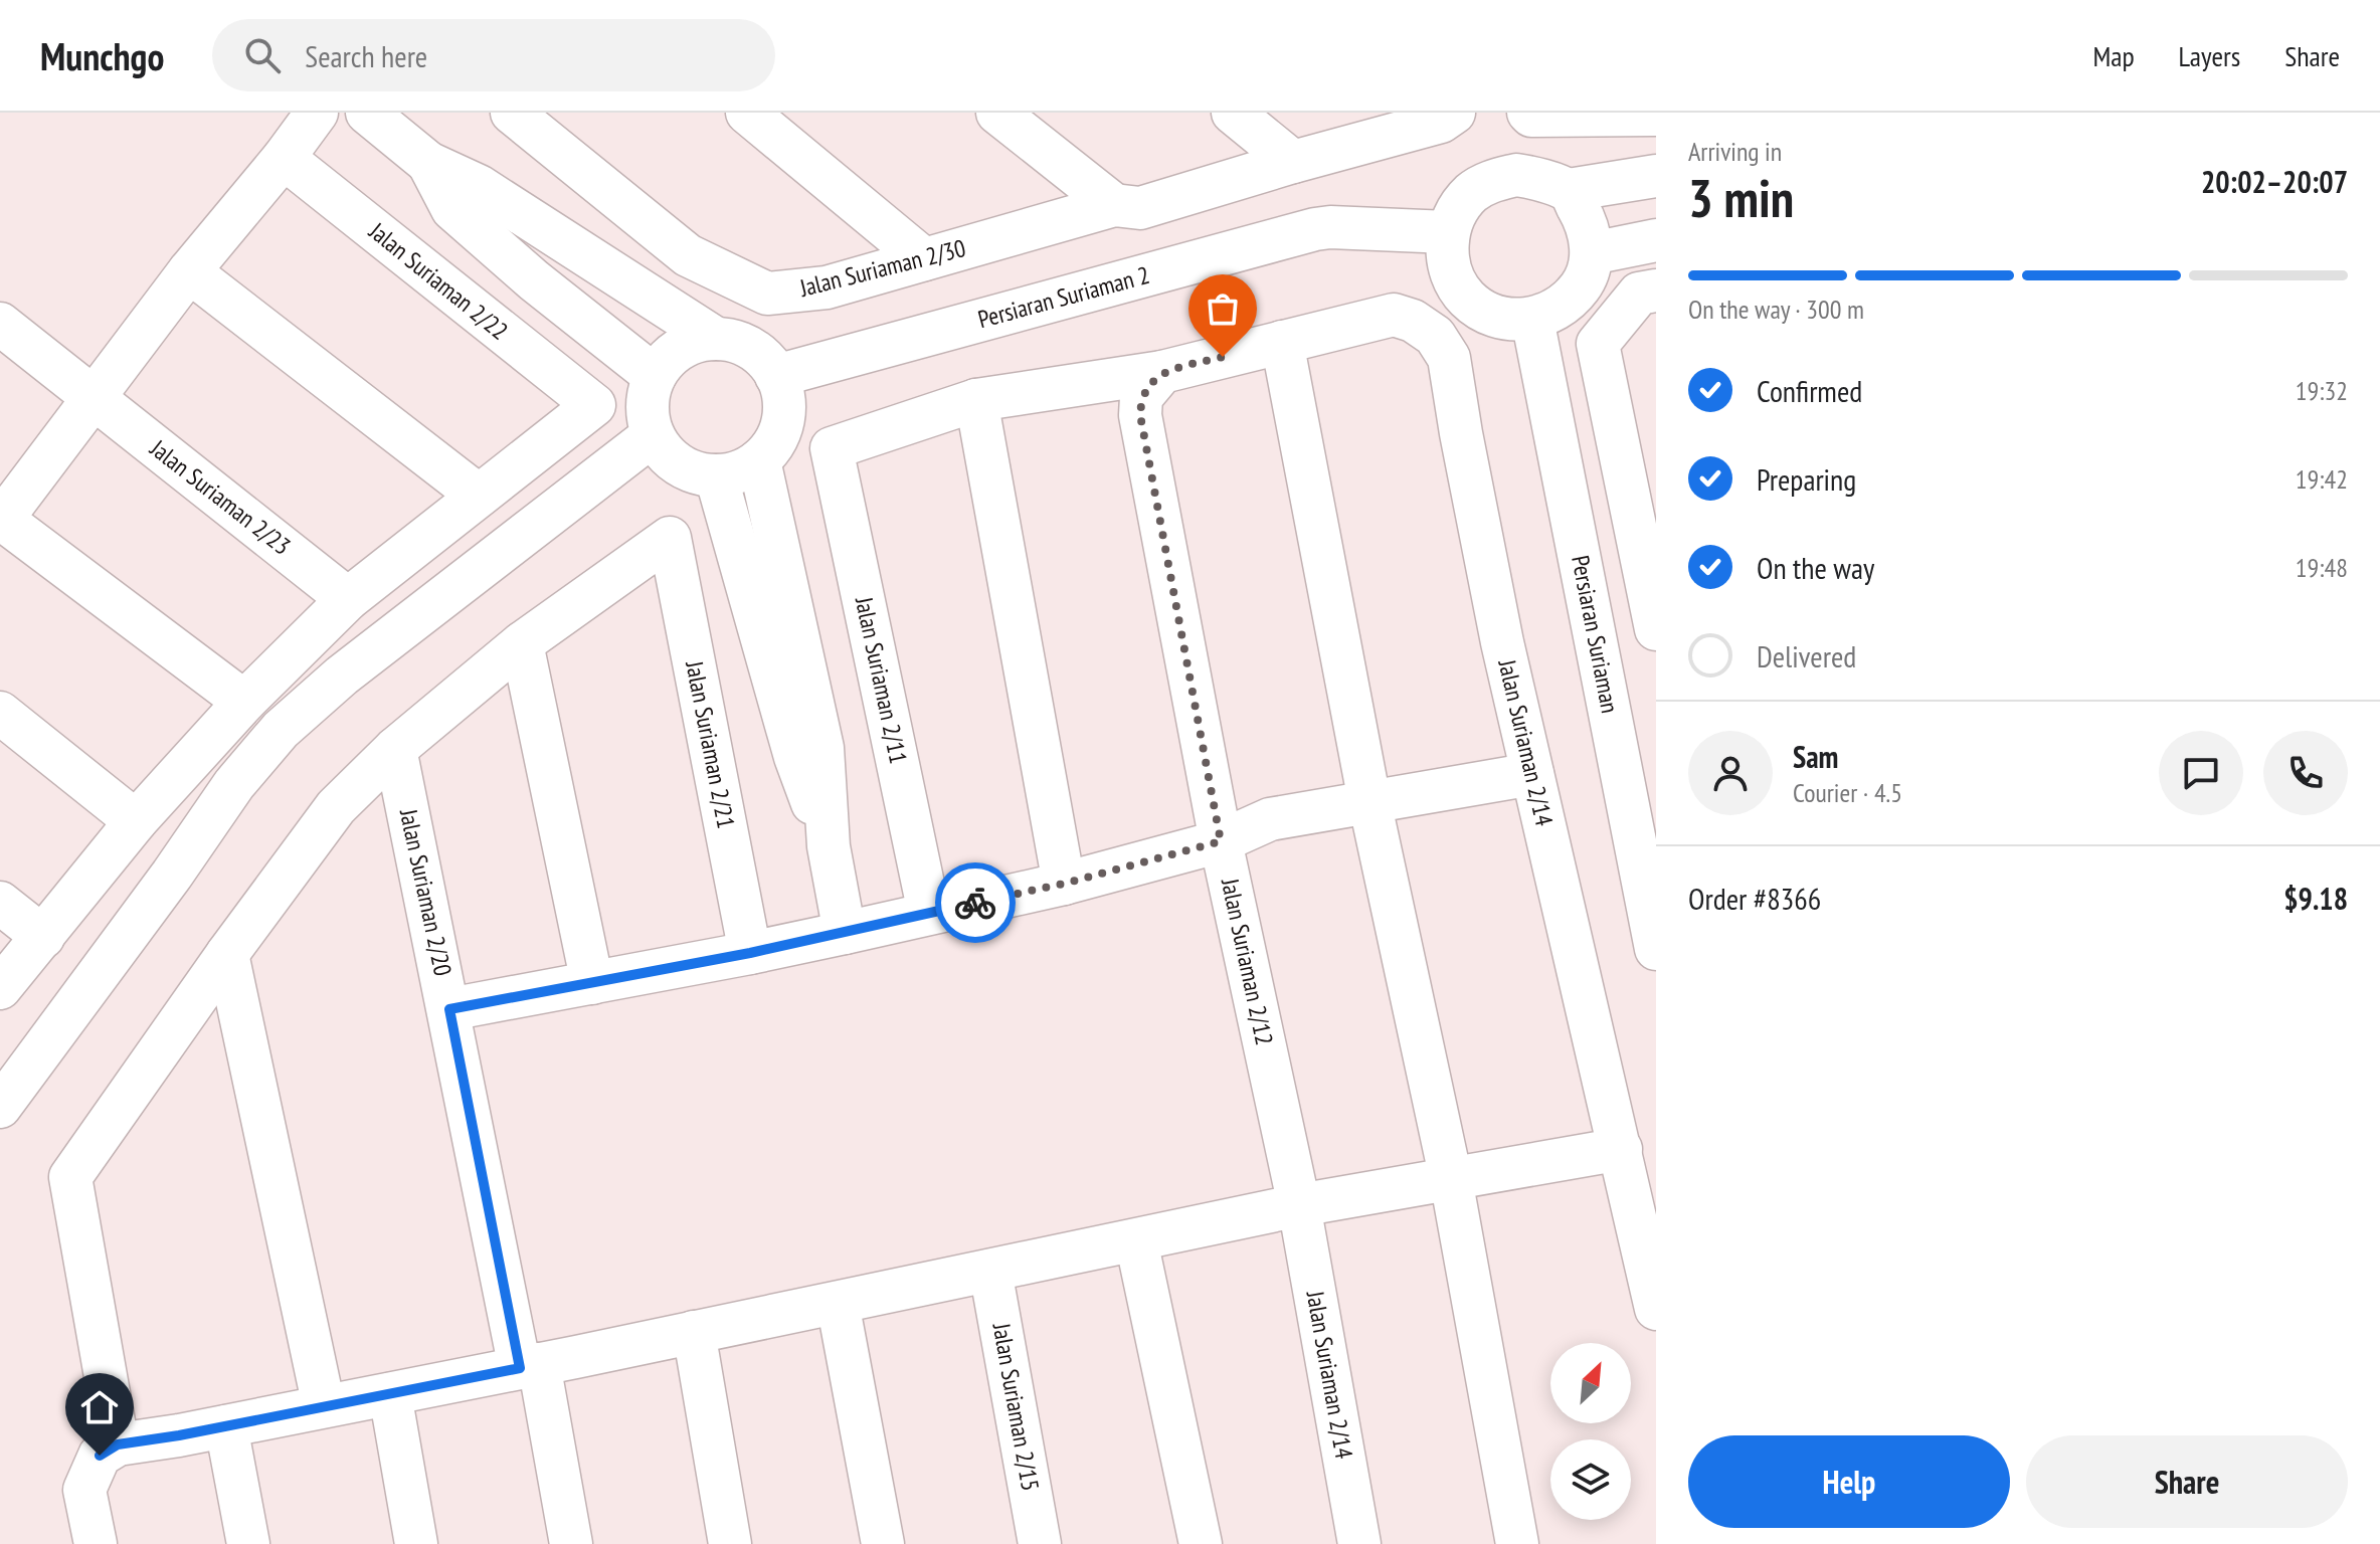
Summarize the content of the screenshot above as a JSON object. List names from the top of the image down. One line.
{"streets":{"street":["Jalan Suriaman 2/30","Jalan Suriaman 2/22","Persiaran Suriaman 2","Jalan Suriaman 2/23","Persiaran Suriaman","Jalan Suriaman 2/11","Jalan Suriaman 2/14","Jalan Suriaman 2/21","Jalan Suriaman 2/20","Jalan Suriaman 2/12","Jalan Suriaman 2/15"]},"crossings":[["Persiaran Suriaman 2","Persiaran Suriaman"],["Jalan Suriaman 2/14","Jalan Suriaman 2/12"]],"north":"top right","page":{"header":"Munchgo","search":"Search here","nav":["Map","Layers","Share"],"heading":["3 min","Arriving in","20:02–20:07"],"panel":["Sam","Courier · 4.5","Order #8366","$9.18"],"bar":"On the way · 300 m","list":[["Confirmed","19:32"],["Preparing","19:42"],["On the way","19:48"],"Delivered"],"buttons":["Help","Share"]}}
